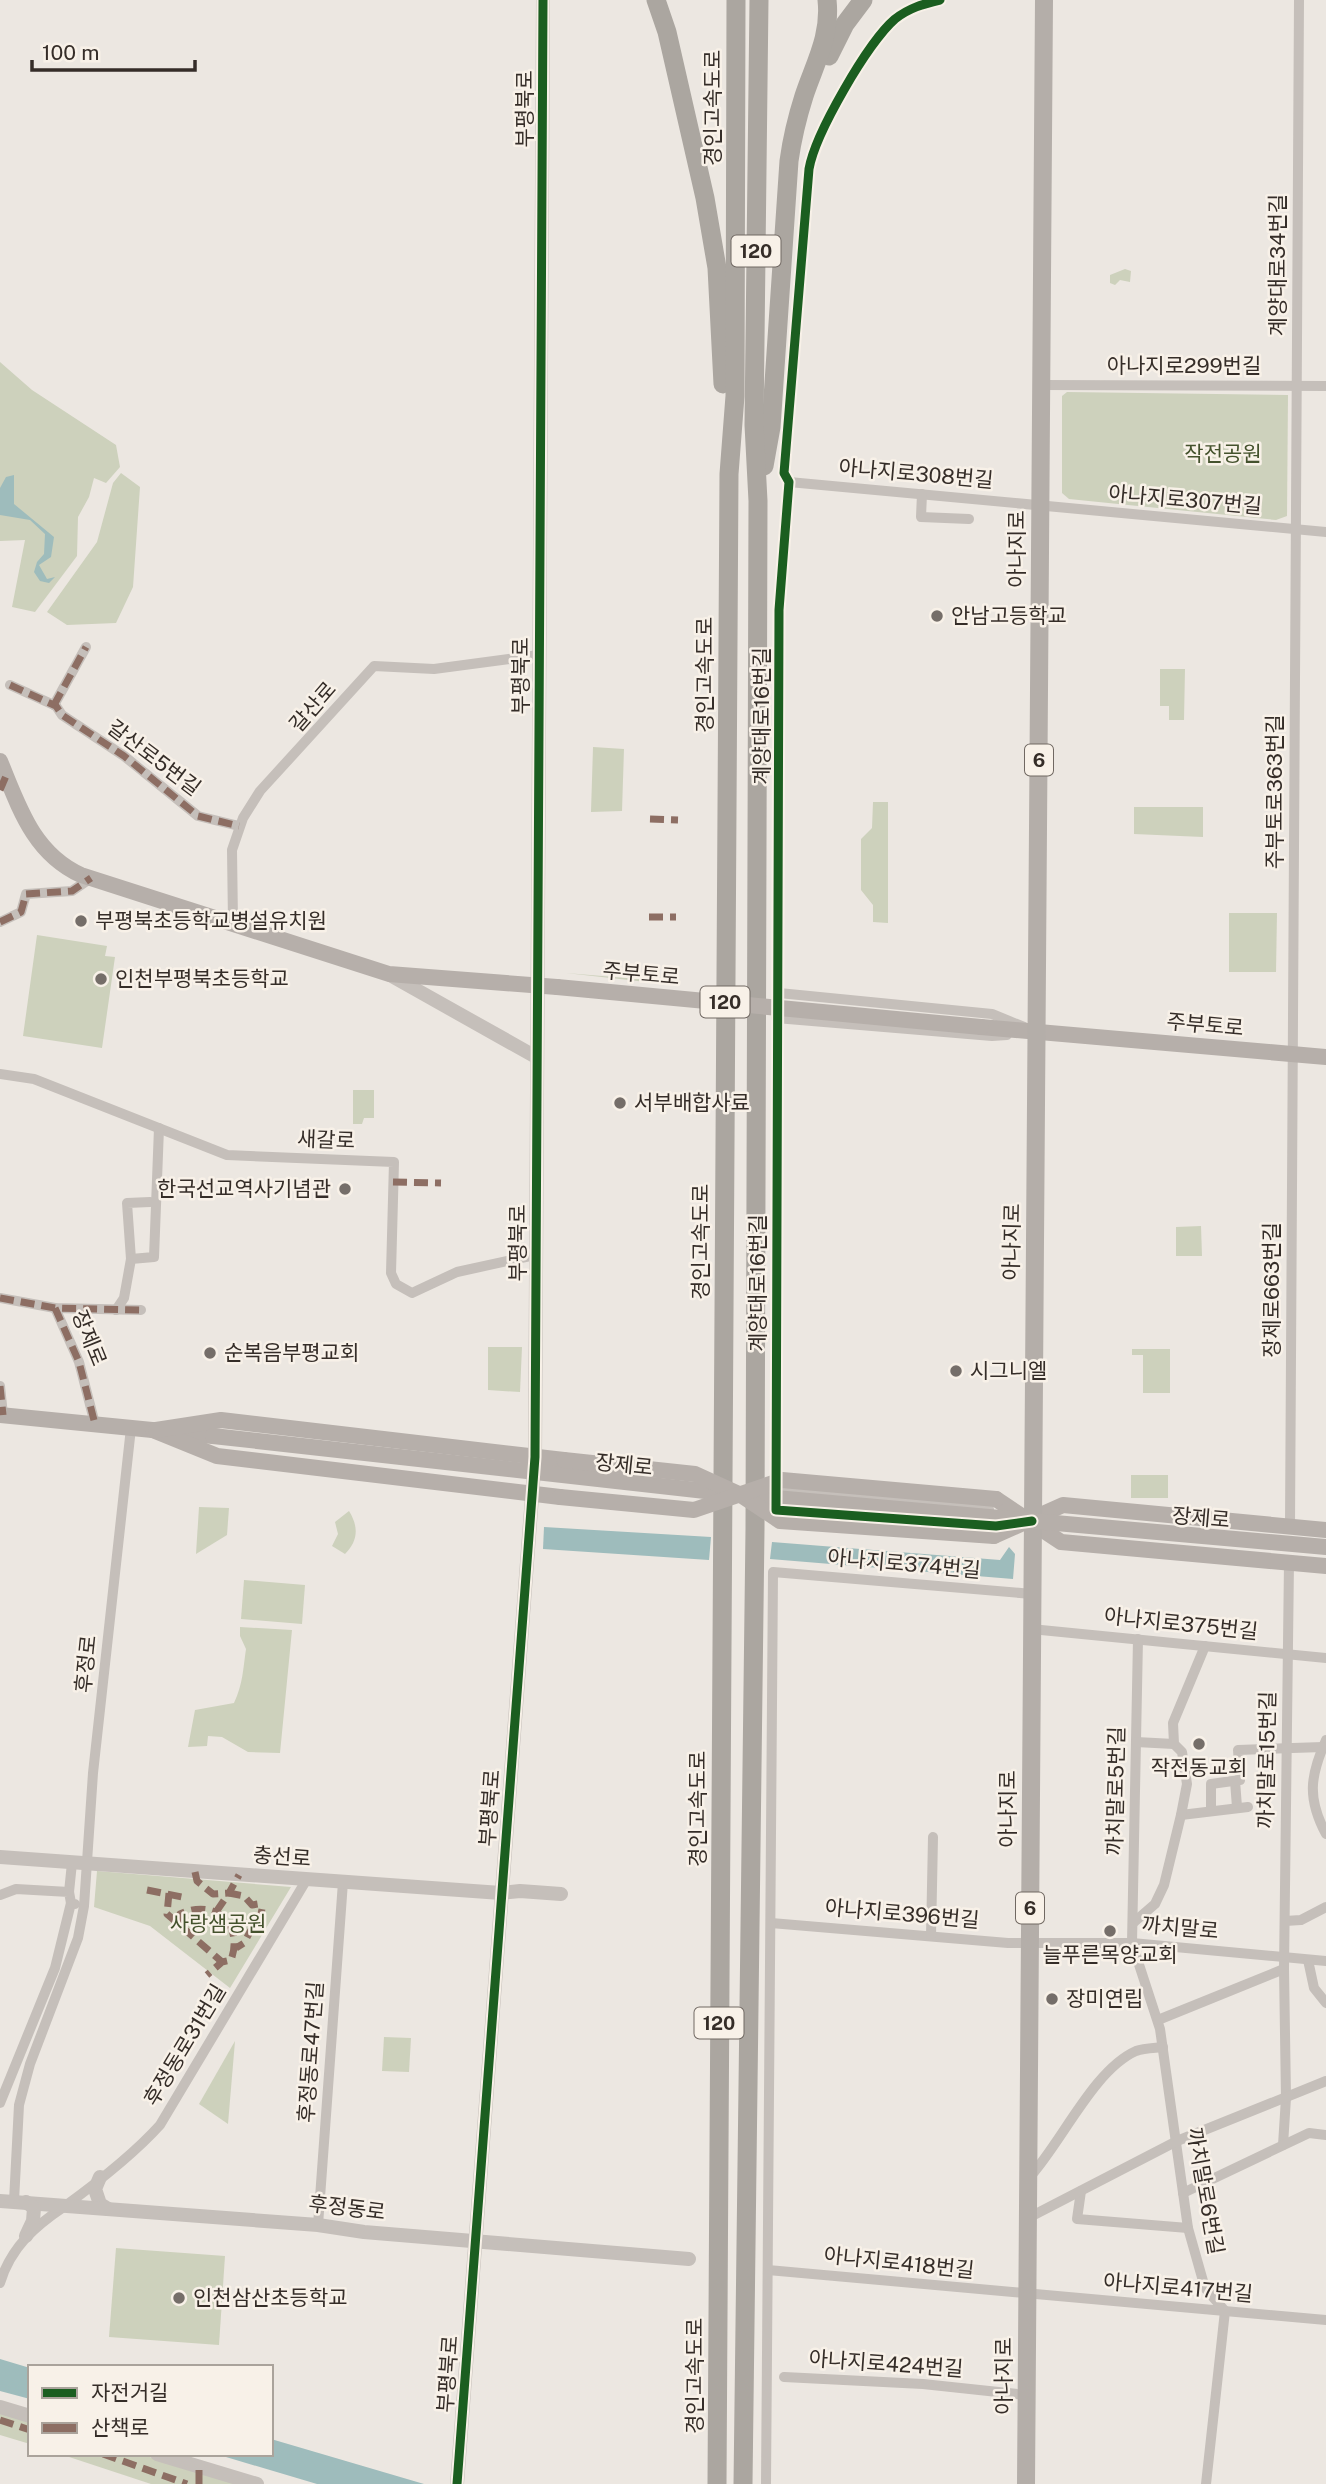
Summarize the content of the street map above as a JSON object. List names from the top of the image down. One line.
{"streets":{"highway":["경인고속도로","120"],"main road":["아나지로","6","주부토로","장제로"],"street":["부평북로","계양대로34번길","아나지로299번길","아나지로308번길","아나지로307번길","갈산로","계양대로16번길","갈산로5번길","주부토로363번길","새갈로","장제로663번길","아나지로374번길","아나지로375번길","후정로","까치말로15번길","까치말로5번길","충선로","아나지로396번길","까치말로","후정동로31번길","후정동로47번길","까치말로6번길","후정동로","아나지로418번길","아나지로417번길","아나지로424번길"]},"crossings":[["부평북로","갈산로"],["부평북로","주부토로"],["부평북로","새갈로"],["부평북로","장제로"],["부평북로","충선로"],["부평북로","후정동로"],["계양대로34번길","아나지로299번길"],["계양대로34번길","아나지로307번길"],["계양대로34번길","주부토로363번길"],["아나지로299번길","아나지로"],["아나지로308번길","아나지로307번길"],["아나지로308번길","아나지로"],["아나지로308번길","계양대로16번길"],["아나지로307번길","아나지로"],["아나지로307번길","주부토로363번길"],["아나지로","주부토로"],["아나지로","장제로"],["아나지로","아나지로374번길"],["아나지로","아나지로375번길"],["아나지로","아나지로396번길"],["아나지로","까치말로"],["아나지로","아나지로418번길"],["아나지로","아나지로417번길"],["아나지로","아나지로424번길"],["갈산로","갈산로5번길"],["갈산로","주부토로"],["주부토로363번길","주부토로"],["주부토로363번길","장제로663번길"],["주부토로","장제로663번길"],["장제로663번길","장제로"],["장제로","후정로"],["장제로","까치말로15번길"],["아나지로374번길","아나지로396번길"],["아나지로375번길","까치말로15번길"],["아나지로375번길","까치말로5번길"],["후정로","충선로"],["후정로","후정동로"],["까치말로15번길","까치말로"],["까치말로5번길","까치말로"],["까치말로5번길","까치말로6번길"],["충선로","후정동로31번길"],["충선로","후정동로47번길"],["아나지로396번길","까치말로"],["까치말로","까치말로6번길"],["후정동로31번길","후정동로"],["후정동로47번길","후정동로"],["까치말로6번길","아나지로417번길"],["아나지로418번길","아나지로417번길"]],"parks":["작전공원","사랑샘공원"],"places":["안남고등학교","부평북초등학교병설유치원","인천부평북초등학교","서부배합사료","한국선교역사기념관","순복음부평교회","시그니엘","작전동교회","늘푸른목양교회","장미연립","인천삼산초등학교"],"legend":["자전거길","산책로"],"scale_bar":"100 m"}
